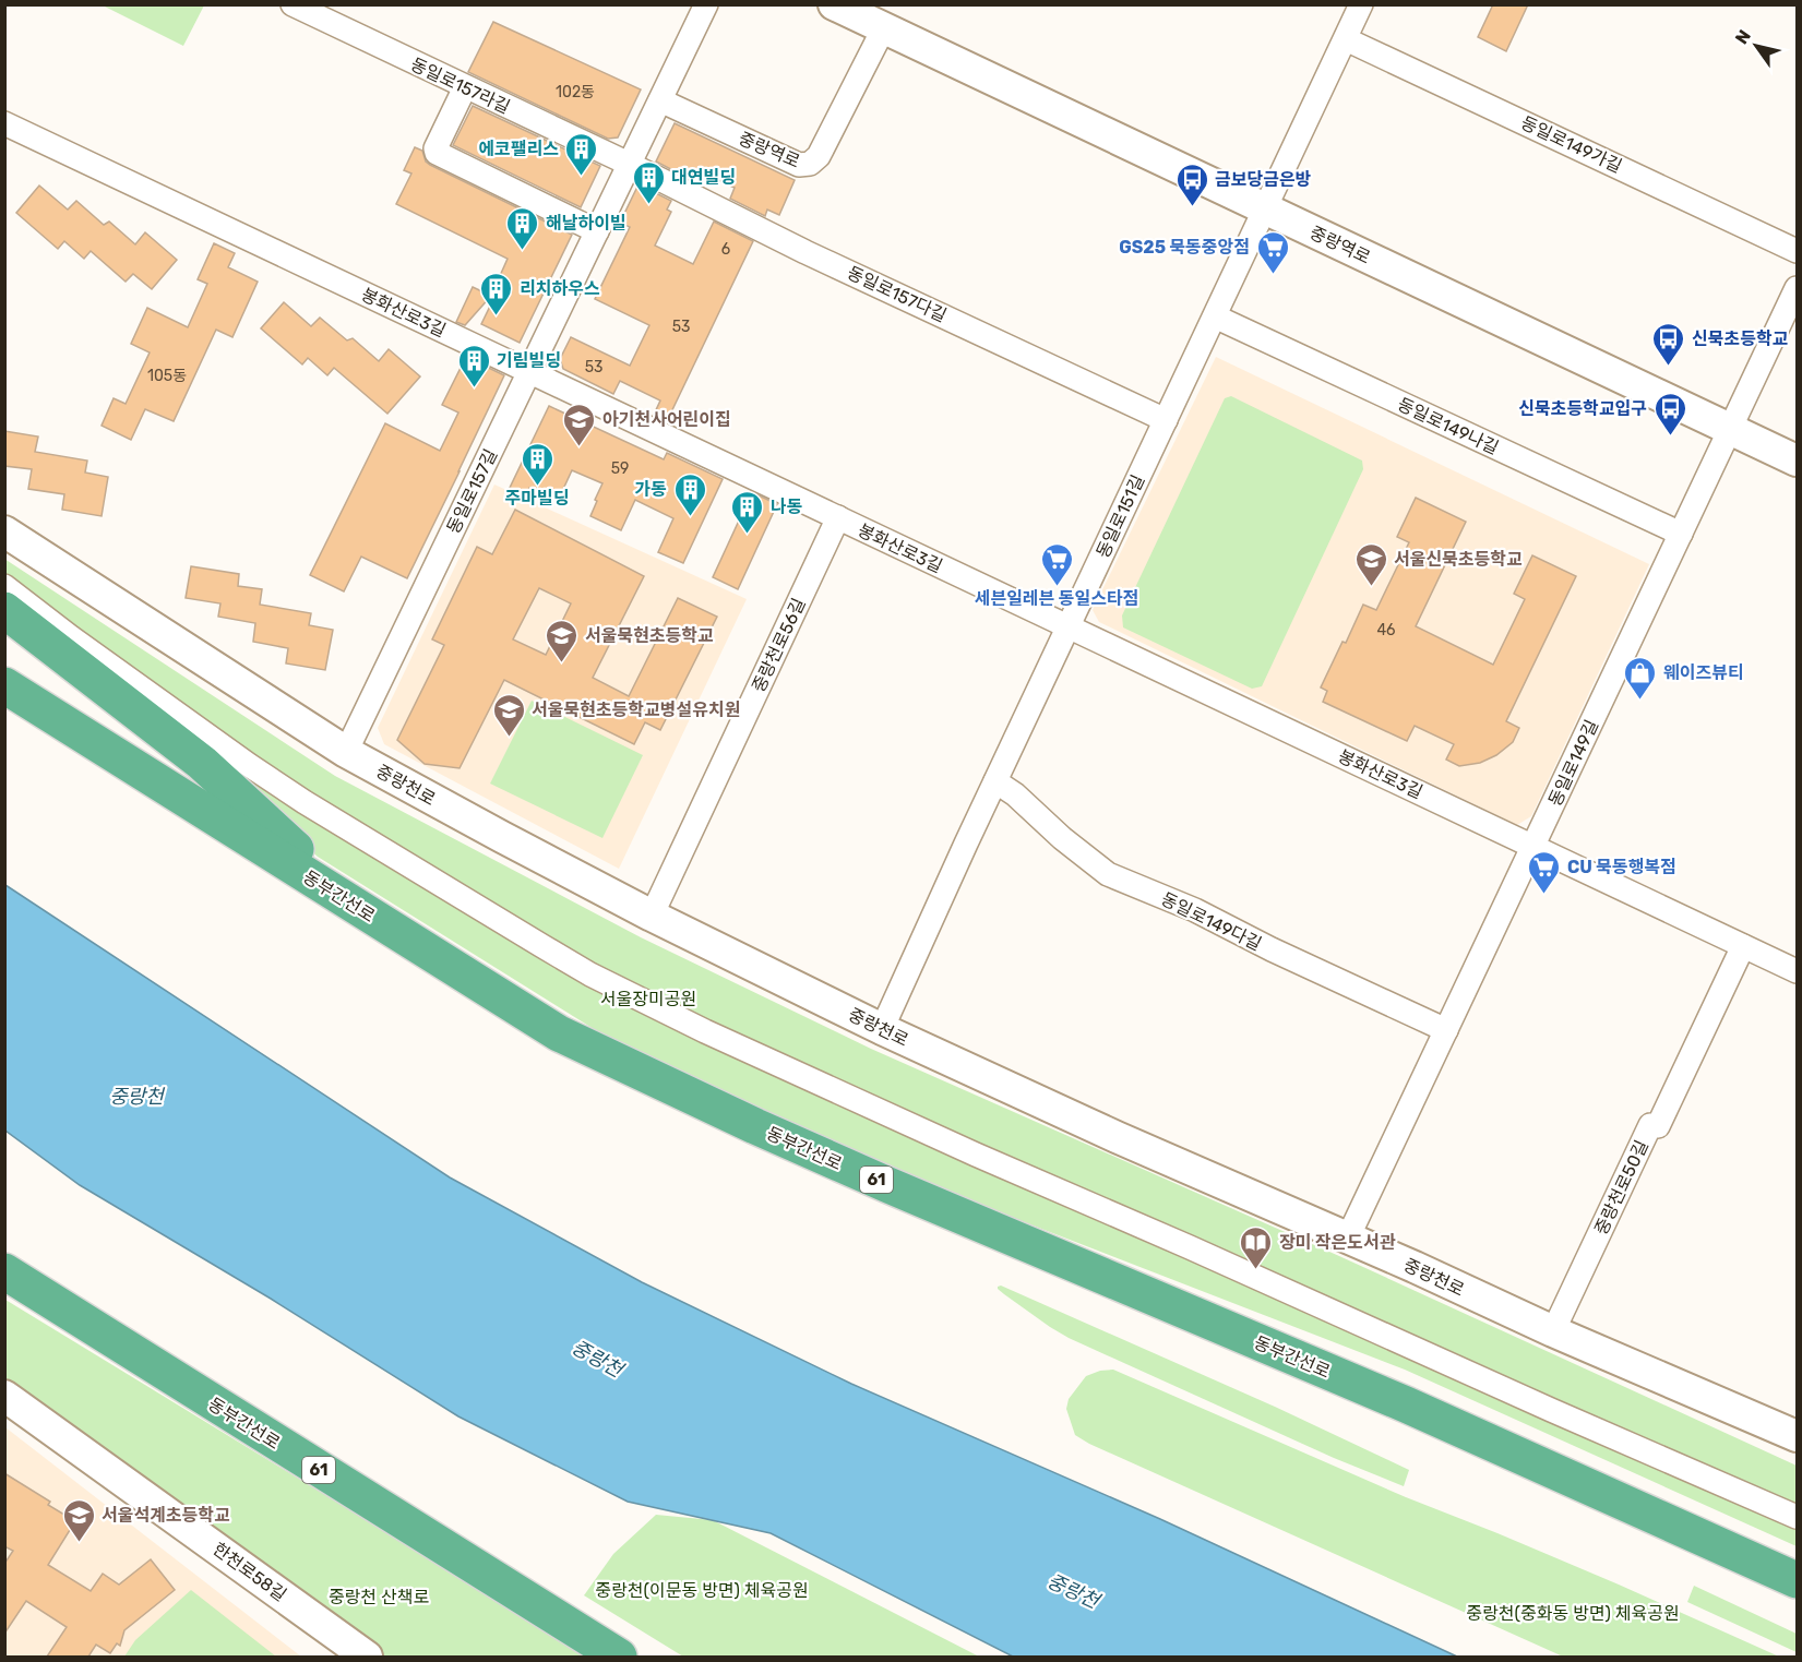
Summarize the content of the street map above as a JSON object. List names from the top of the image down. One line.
{"streets":{"highway":["동부간선로","61"],"main road":["중랑역로","중랑천로","한천로58길"],"street":["동일로157라길","동일로149가길","동일로157다길","봉화산로3길","동일로149나길","동일로157길","동일로151길","중랑천로56길","동일로149길","동일로149다길","중랑천로50길"]},"crossings":[["동일로157라길","동일로157다길"],["동일로157라길","동일로157길"],["동일로149가길","동일로151길"],["중랑역로","동일로157길"],["중랑역로","동일로151길"],["중랑역로","동일로149길"],["동일로157다길","동일로157길"],["동일로157다길","동일로151길"],["봉화산로3길","동일로157길"],["봉화산로3길","동일로151길"],["봉화산로3길","중랑천로56길"],["봉화산로3길","동일로149길"],["봉화산로3길","중랑천로50길"],["동일로149나길","동일로151길"],["동일로149나길","동일로149길"],["동일로157길","중랑천로"],["동일로151길","중랑천로"],["동일로151길","동일로149다길"],["중랑천로56길","중랑천로"],["동일로149길","중랑천로"],["동일로149길","동일로149다길"],["중랑천로","중랑천로50길"]],"water":["중랑천"],"parks":["서울장미공원","중랑천(이문동 방면) 체육공원","중랑천 산책로","중랑천(중화동 방면) 체육공원"],"places":{"building":["에코팰리스","대연빌딩","해날하이빌","리치하우스","기림빌딩","주마빌딩","가동","나동"],"bus stop":["금보당금은방","신묵초등학교","신묵초등학교입구"],"supermarket":["GS25 묵동중앙점","세븐일레븐 동일스타점","CU 묵동행복점"],"school or university":["아기천사어린이집","서울신묵초등학교","서울묵현초등학교","서울묵현초등학교병설유치원","서울석계초등학교"],"shop":["웨이즈뷰티"],"library":["장미 작은도서관"]},"house_numbers":["102동","6","53","53","105동","59","46"],"north":"top left"}
